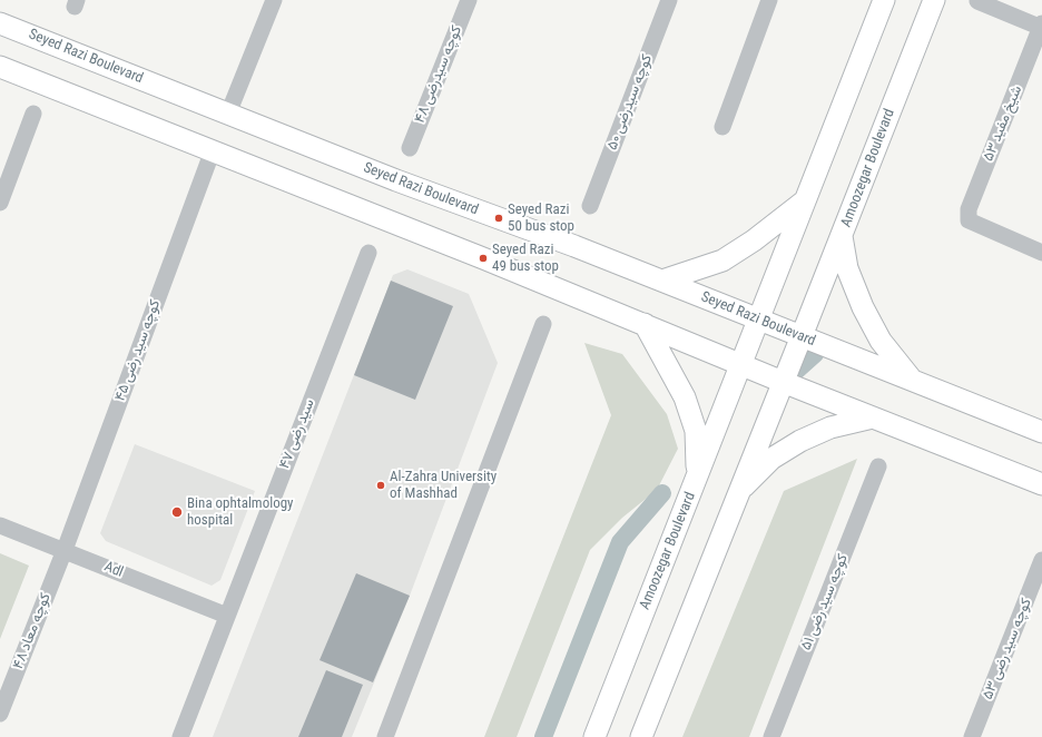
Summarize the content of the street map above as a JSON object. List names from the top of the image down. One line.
{"streets":{"main road":["Seyed Razi Boulevard","Amoozegar Boulevard"],"street":["کوچه سیدرضی ۴۸","کوچه سیدرضی ۵۰","شیخ مفید ۵۳","کوچه سید رضی ۴۵","سید رضی ۴۷","Adl","کوچه سید رضی ۵۱","کوچه معاد ۴۸","کوچه سید رضی ۵۳"]},"crossings":[["Seyed Razi Boulevard","Amoozegar Boulevard"],["کوچه سید رضی ۴۵","Adl"],["کوچه سید رضی ۴۵","کوچه معاد ۴۸"],["سید رضی ۴۷","Adl"],["Adl","کوچه معاد ۴۸"]],"places":["Seyed Razi 50 bus stop","Seyed Razi 49 bus stop","Al-Zahra University of Mashhad","Bina ophtalmology hospital"]}
